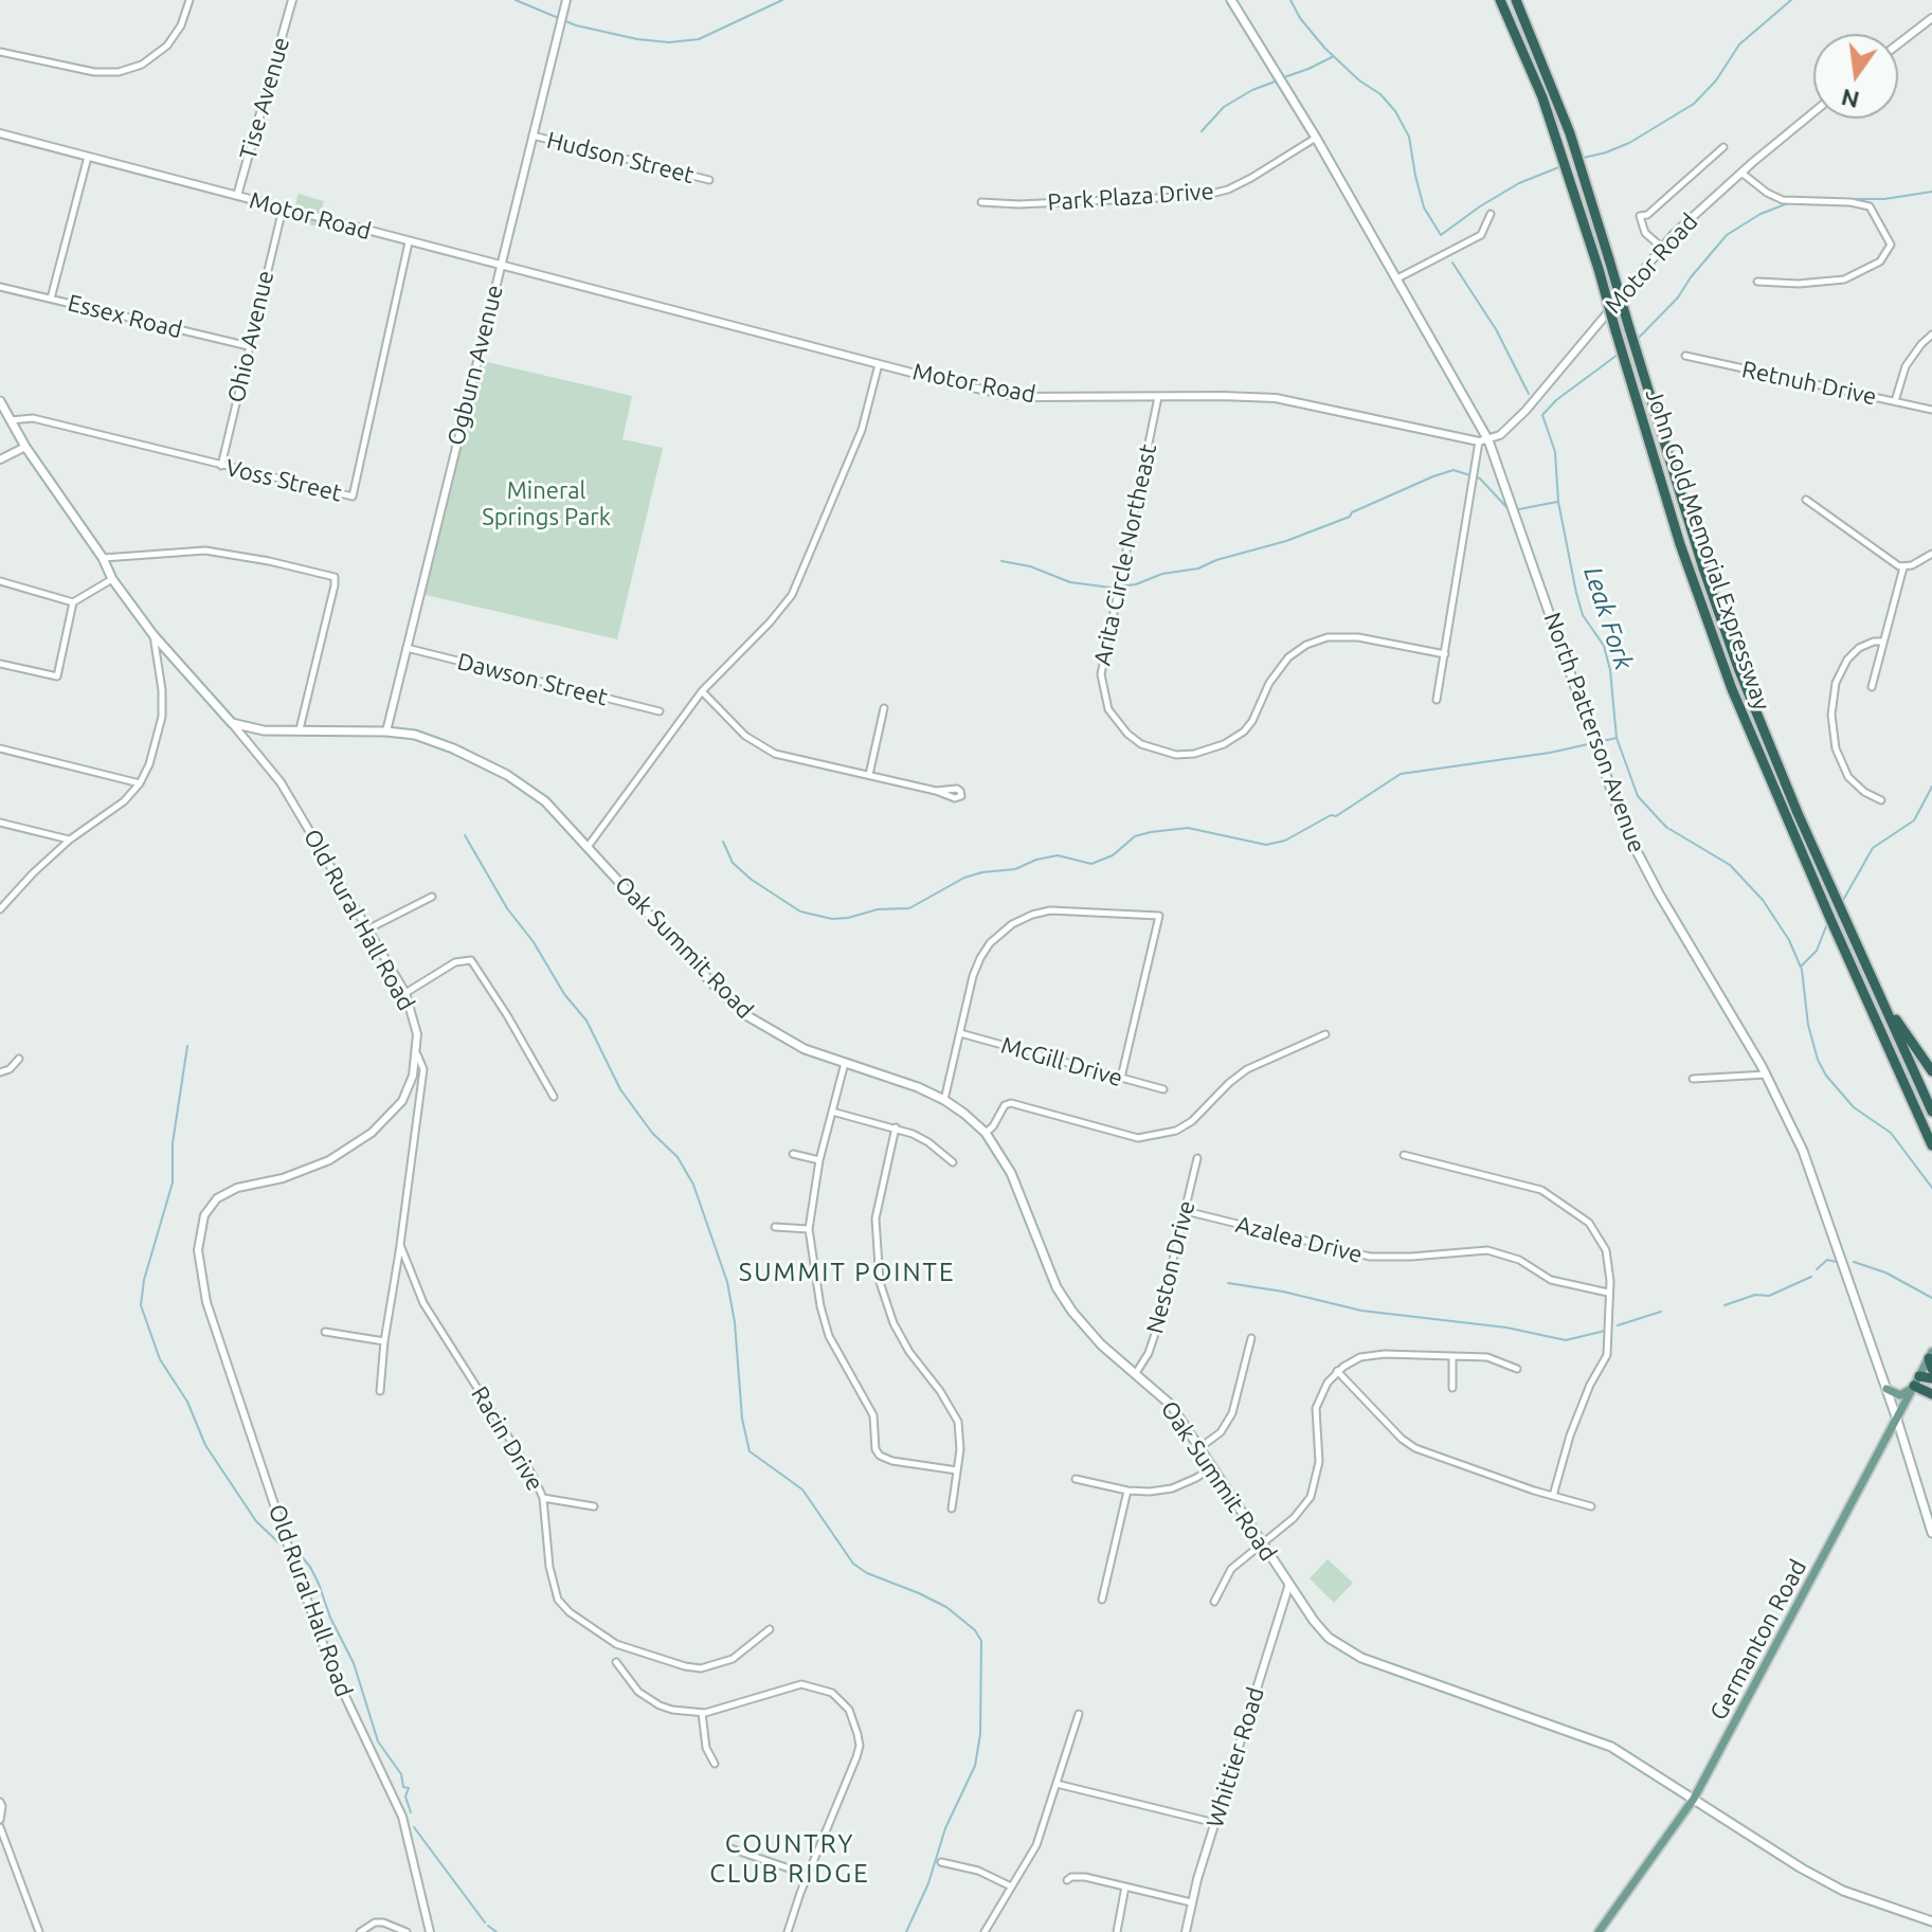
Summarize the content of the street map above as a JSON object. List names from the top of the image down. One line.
{"streets":{"highway":["John Gold Memorial Expressway"],"main road":["North Patterson Avenue","Old Rural Hall Road","Oak Summit Road","Germanton Road"],"street":["Tise Avenue","Hudson Street","Park Plaza Drive","Motor Road","Essex Road","Ohio Avenue","Ogburn Avenue","Retnuh Drive","Voss Street","Arita Circle Northeast","Dawson Street","McGill Drive","Azalea Drive","Neston Drive","Racin Drive","Whittier Road"]},"crossings":[["Tise Avenue","Motor Road"],["Hudson Street","Ogburn Avenue"],["Park Plaza Drive","North Patterson Avenue"],["Motor Road","Ohio Avenue"],["Motor Road","Ogburn Avenue"],["Motor Road","Voss Street"],["Motor Road","Arita Circle Northeast"],["Motor Road","North Patterson Avenue"],["Essex Road","Ohio Avenue"],["Ohio Avenue","Voss Street"],["Ogburn Avenue","Dawson Street"],["Ogburn Avenue","Oak Summit Road"],["Voss Street","Old Rural Hall Road"],["North Patterson Avenue","Germanton Road"],["Old Rural Hall Road","Oak Summit Road"],["Old Rural Hall Road","Racin Drive"],["Oak Summit Road","Neston Drive"],["Oak Summit Road","Germanton Road"],["Oak Summit Road","Whittier Road"],["Azalea Drive","Neston Drive"]],"districts":["SUMMIT POINTE","COUNTRY CLUB RIDGE"],"water":["Leak Fork"],"parks":["Mineral Springs Park"],"north":"bottom"}
